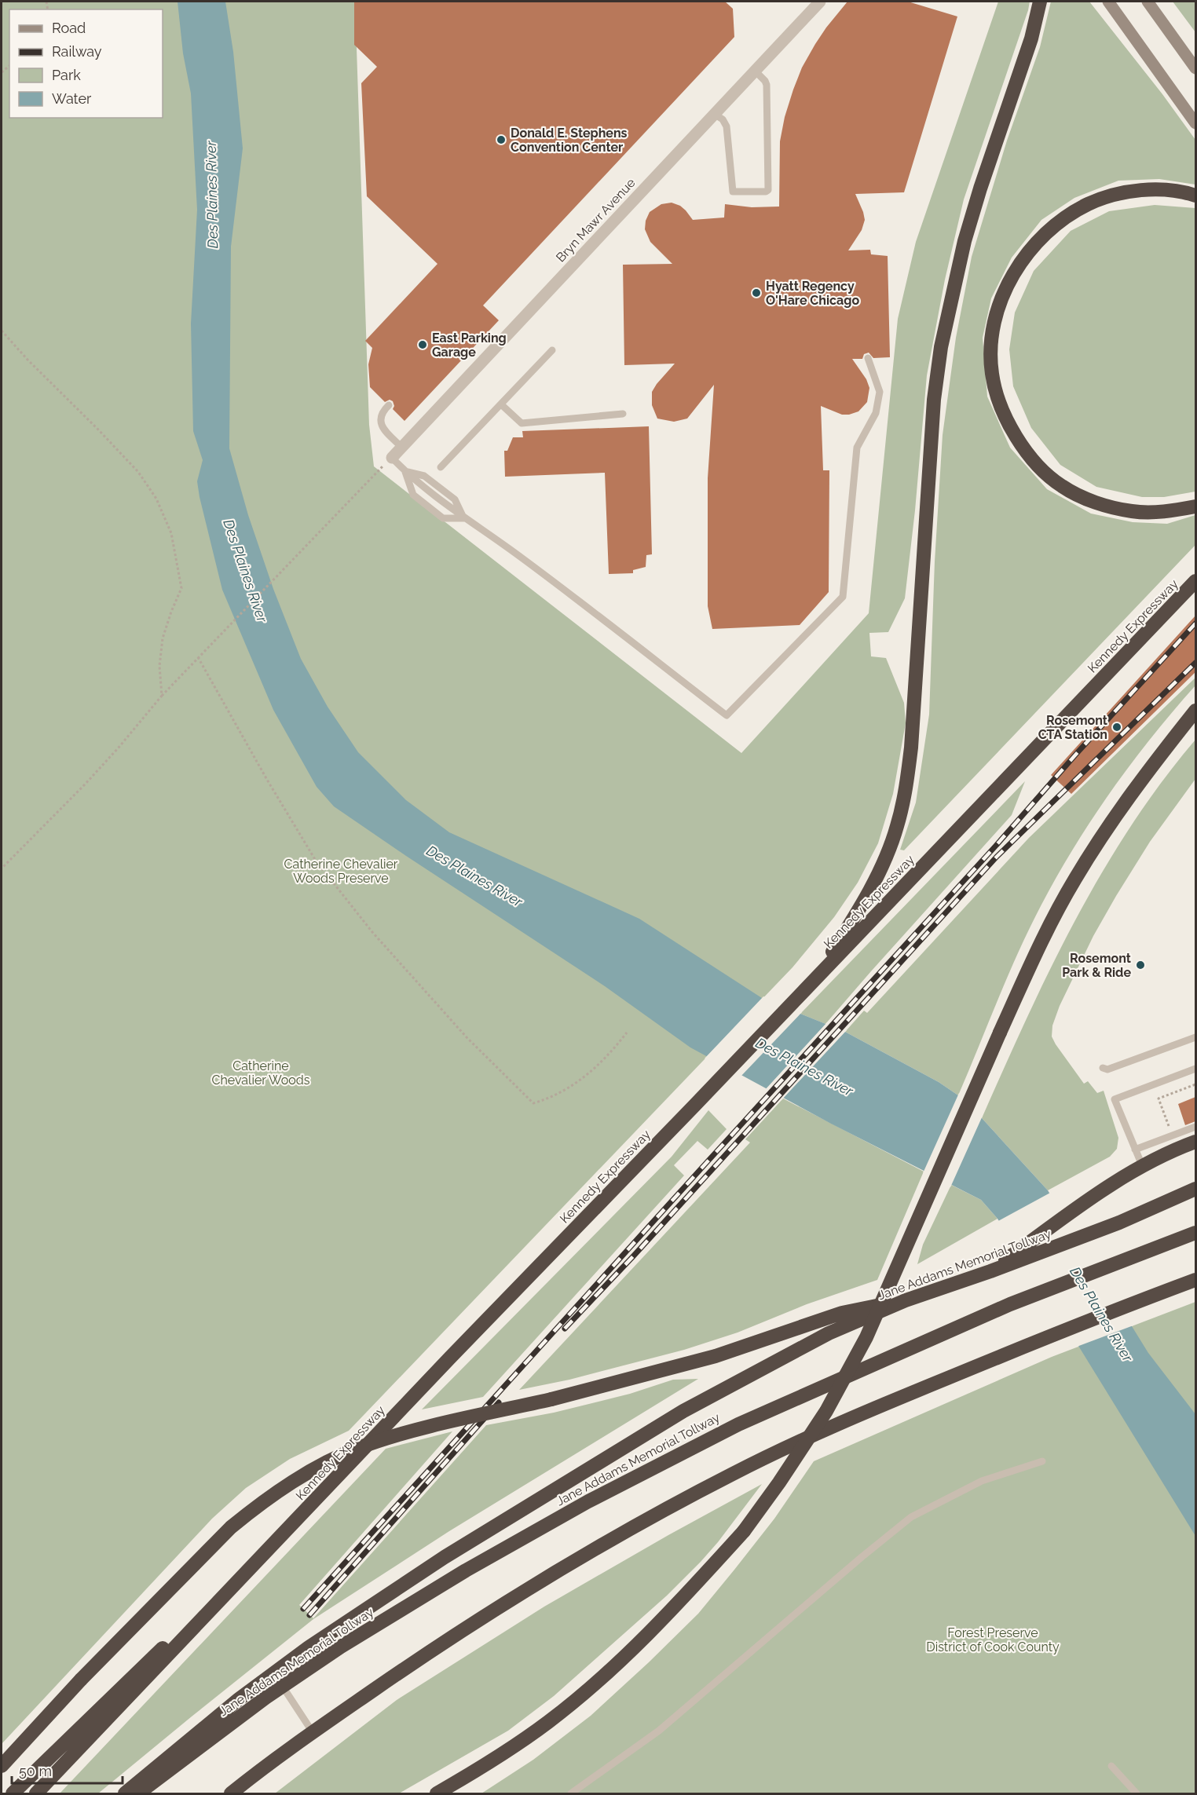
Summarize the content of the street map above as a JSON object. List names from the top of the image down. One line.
{"streets":{"highway":["Kennedy Expressway","Jane Addams Memorial Tollway"],"street":["Bryn Mawr Avenue"]},"water":["Des Plaines River"],"parks":["Catherine Chevalier Woods Preserve","Catherine Chevalier Woods","Forest Preserve District of Cook County"],"places":["Donald E. Stephens Convention Center","Hyatt Regency O'Hare Chicago","East Parking Garage","Rosemont CTA Station","Rosemont Park & Ride"],"legend":["Road","Railway","Park","Water"],"scale_bar":"50 m"}
